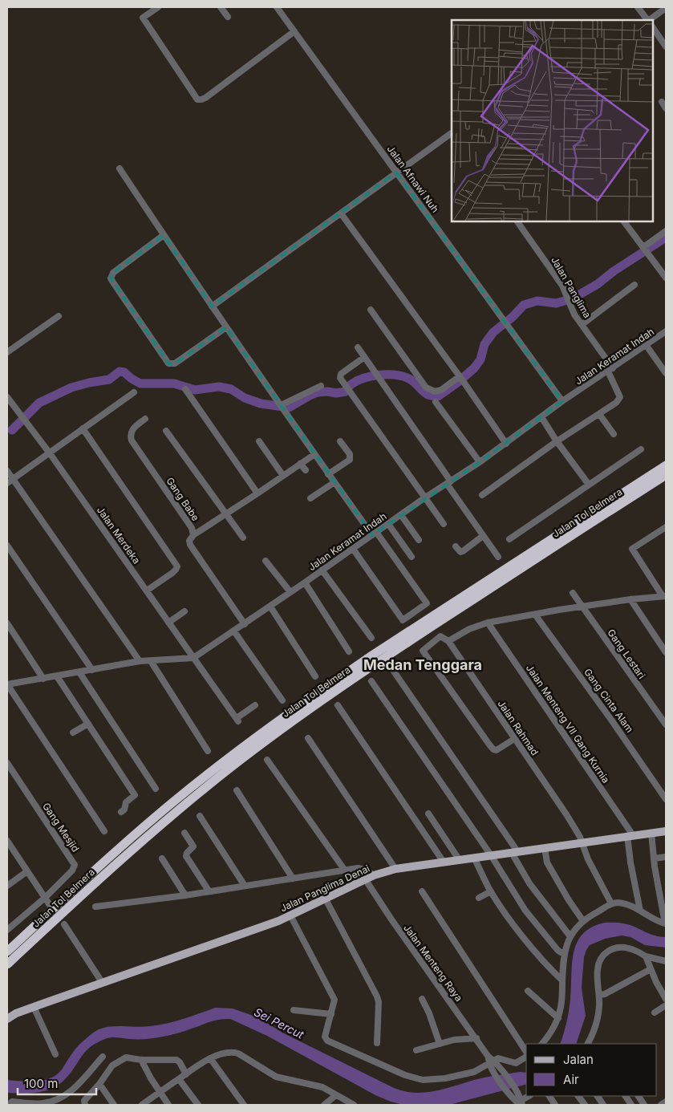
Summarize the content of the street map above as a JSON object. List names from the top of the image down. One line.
{"streets":{"highway":["Jalan Tol Belmera"],"main road":["Jalan Panglima Denai"],"street":["Jalan Afnawi Nuh","Jalan Panglima","Jalan Keramat Indah","Gang Babe","Jalan Merdeka","Gang Lestari","Gang Cinta Alam","Jalan Menteng VII Gang Kurnia","Jalan Rahmad","Gang Mesjid","Jalan Menteng Raya"]},"crossings":[["Jalan Afnawi Nuh","Jalan Keramat Indah"],["Jalan Panglima","Jalan Keramat Indah"],["Jalan Keramat Indah","Gang Babe"],["Jalan Keramat Indah","Jalan Merdeka"],["Jalan Menteng VII Gang Kurnia","Jalan Panglima Denai"],["Jalan Rahmad","Jalan Panglima Denai"],["Jalan Panglima Denai","Jalan Menteng Raya"]],"districts":["Medan Tenggara"],"water":["Sei Percut"],"legend":["Jalan","Air"],"scale_bar":"100 m"}
